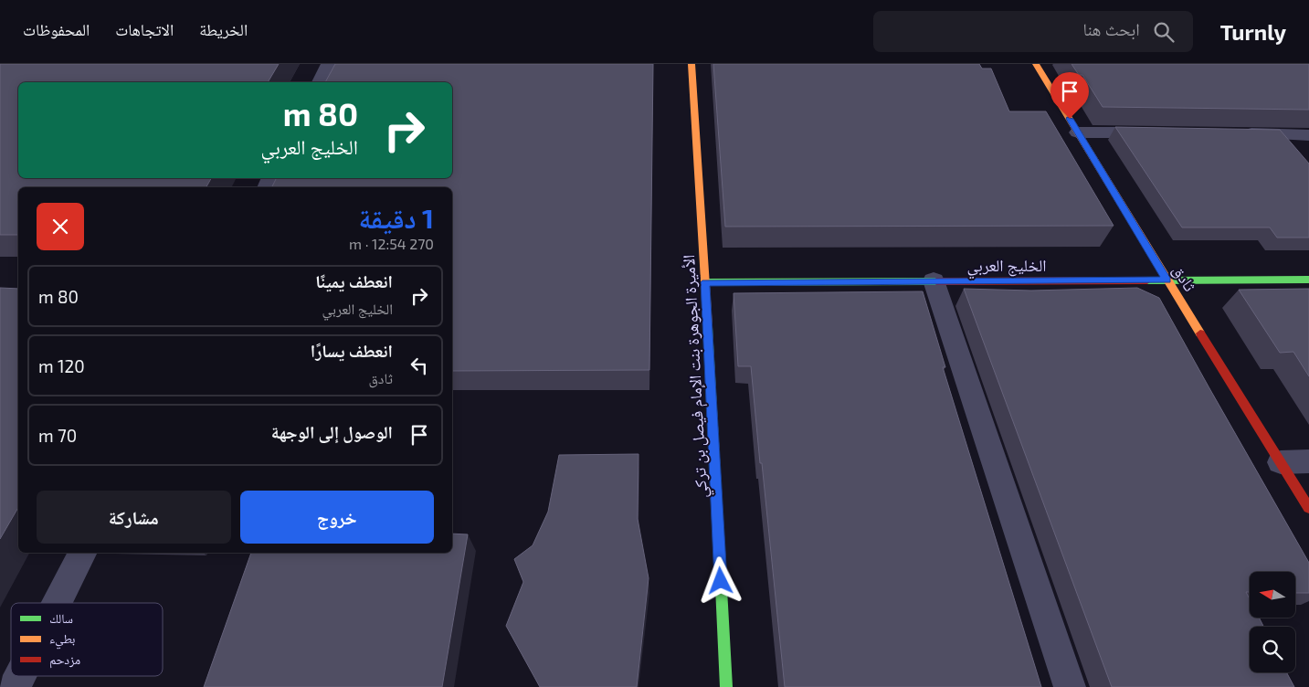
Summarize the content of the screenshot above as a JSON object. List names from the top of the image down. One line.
{"streets":{"street":["الخليج العربي","ثادق","الأميرة الجوهرة بنت الإمام فيصل بن تركي"]},"crossings":[["الخليج العربي","ثادق"],["الخليج العربي","الأميرة الجوهرة بنت الإمام فيصل بن تركي"]],"legend":["سالك","بطيء","مزدحم"],"north":"left","page":{"header":"Turnly","search":"ابحث هنا","nav":["الخريطة","الاتجاهات","المحفوظات"],"turn":["80 m","الخليج العربي"],"heading":["1 دقيقة","270 m · 12:54"],"list":[{"name":"انعطف يمينًا","note":"الخليج العربي","value":"80 m"},{"name":"انعطف يسارًا","note":"ثادق","value":"120 m"},{"name":"الوصول إلى الوجهة","value":"70 m"}],"buttons":["خروج","مشاركة"]}}
